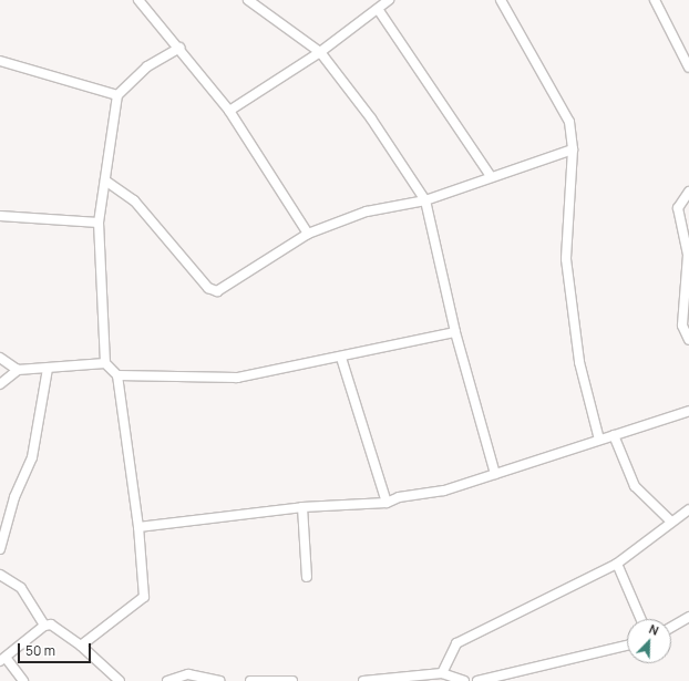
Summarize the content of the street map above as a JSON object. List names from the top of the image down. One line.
{"scale_bar":"50 m","north":"top right"}
